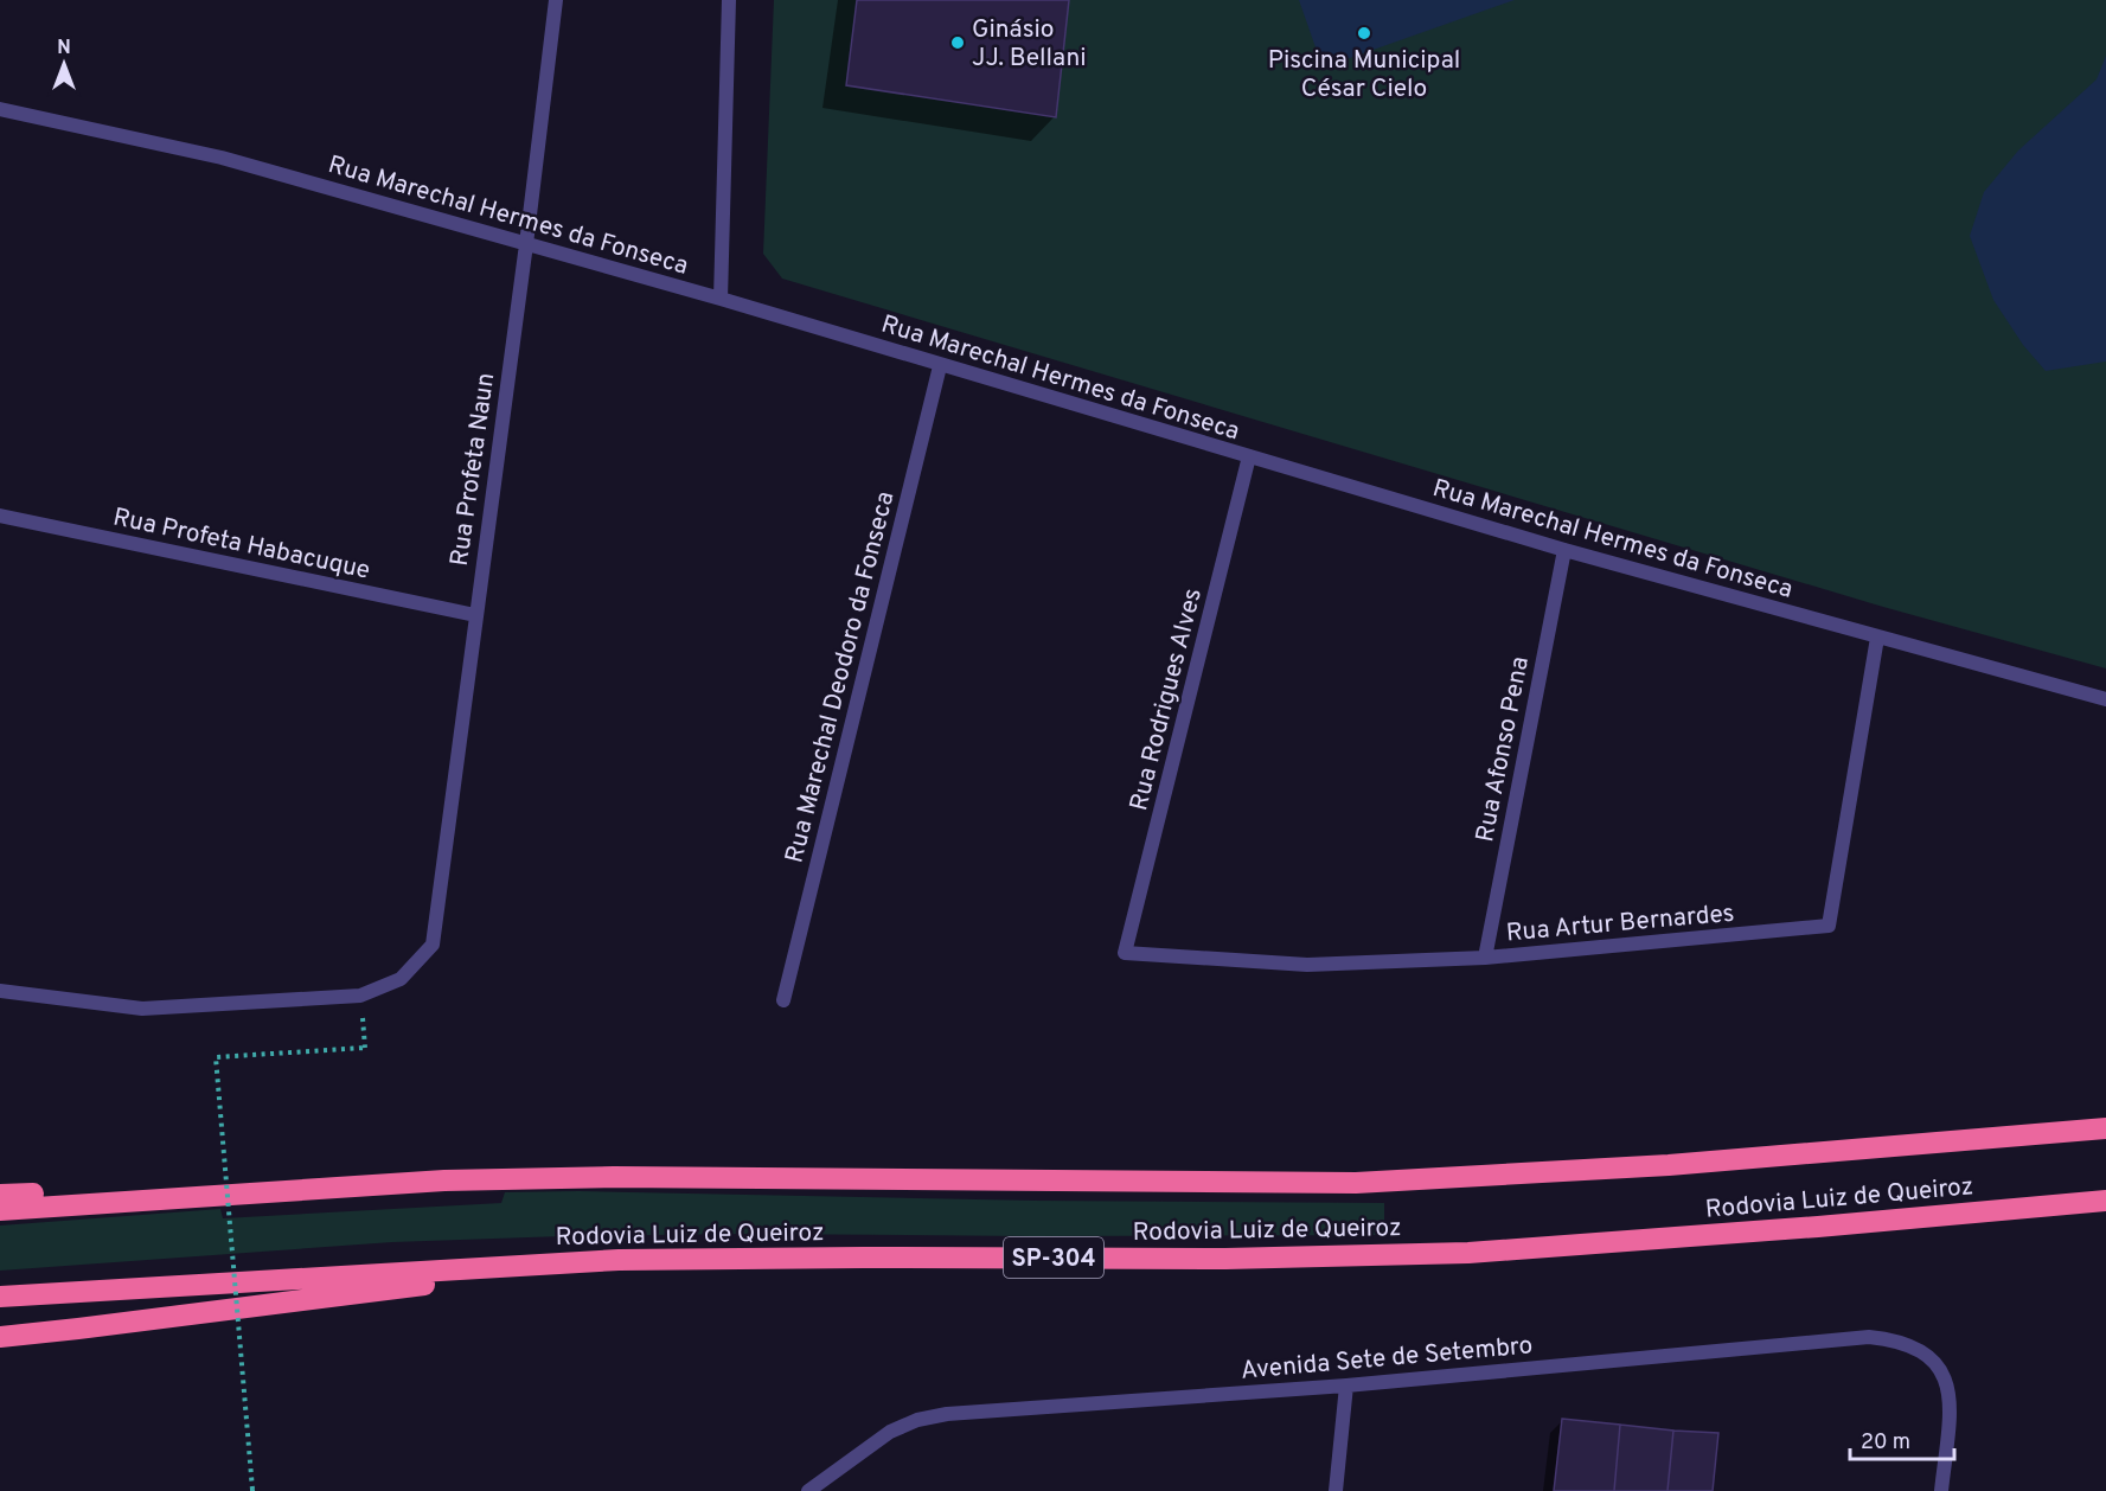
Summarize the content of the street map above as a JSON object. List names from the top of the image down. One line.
{"streets":{"highway":["Rodovia Luiz de Queiroz","SP-304"],"street":["Rua Marechal Hermes da Fonseca","Rua Profeta Naun","Rua Profeta Habacuque","Rua Marechal Deodoro da Fonseca","Rua Rodrigues Alves","Rua Afonso Pena","Rua Artur Bernardes","Avenida Sete de Setembro"]},"crossings":[["Rua Marechal Hermes da Fonseca","Rua Profeta Naun"],["Rua Marechal Hermes da Fonseca","Rua Marechal Deodoro da Fonseca"],["Rua Marechal Hermes da Fonseca","Rua Rodrigues Alves"],["Rua Marechal Hermes da Fonseca","Rua Afonso Pena"],["Rua Marechal Hermes da Fonseca","Rua Artur Bernardes"],["Rua Profeta Naun","Rua Profeta Habacuque"],["Rua Rodrigues Alves","Rua Artur Bernardes"],["Rua Afonso Pena","Rua Artur Bernardes"]],"places":["Piscina Municipal César Cielo","Ginásio JJ. Bellani"],"scale_bar":"20 m","north":"top"}
